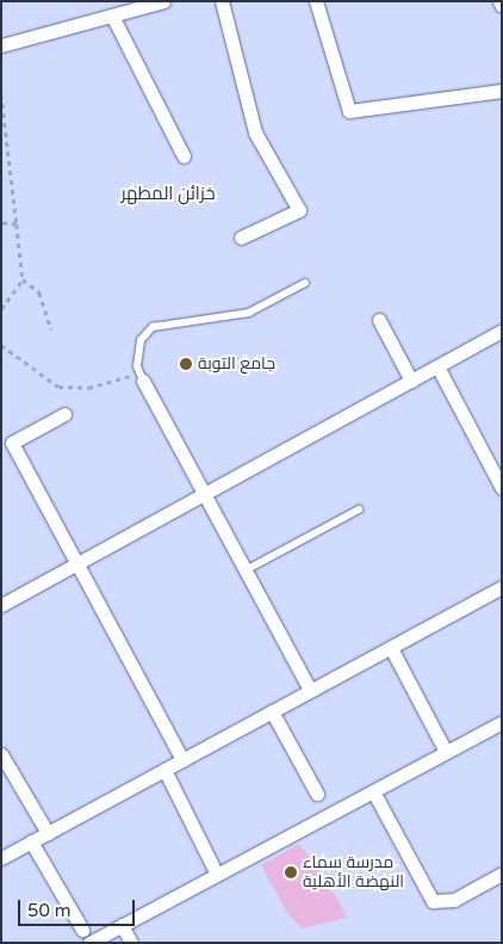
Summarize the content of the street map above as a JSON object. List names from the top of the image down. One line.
{"districts":["خزائن المطهر"],"places":["جامع التوبة","مدرسة سماء النهضة الأهلية"],"scale_bar":"50 m"}
